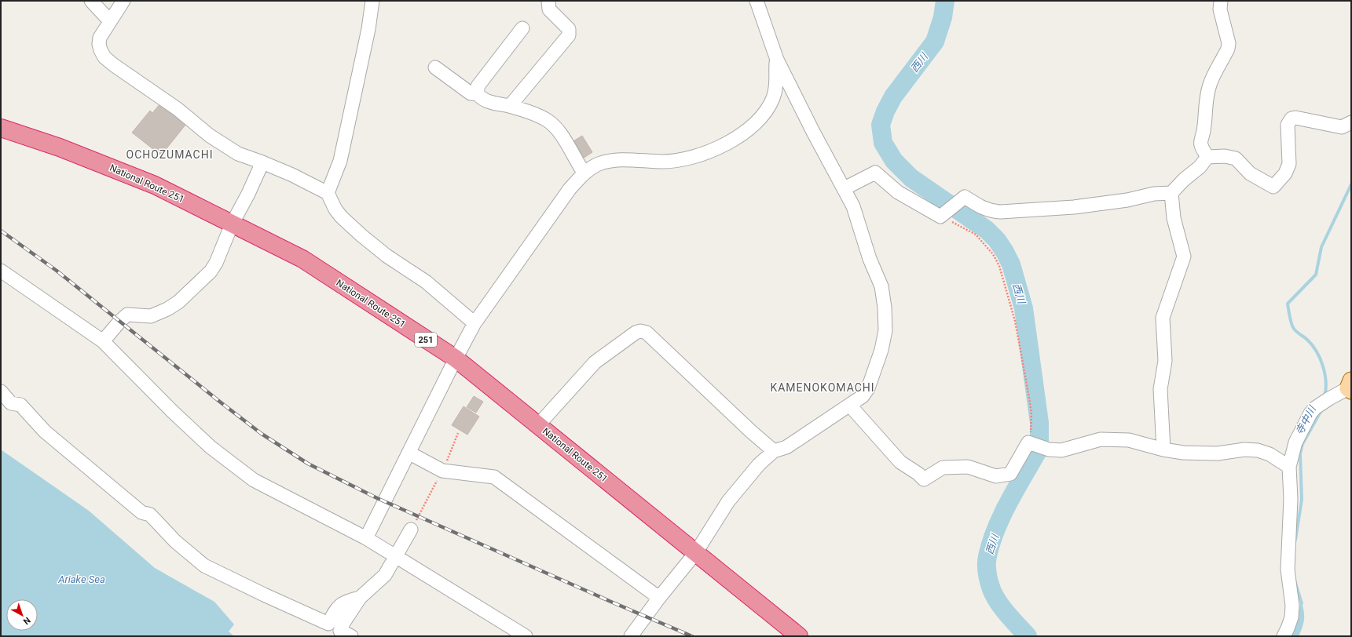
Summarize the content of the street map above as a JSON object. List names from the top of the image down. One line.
{"streets":{"highway":["National Route 251","251"]},"districts":["OCHOZUMACHI","KAMENOKOMACHI"],"water":["西川","寺中川","Ariake Sea"],"north":"bottom right"}
